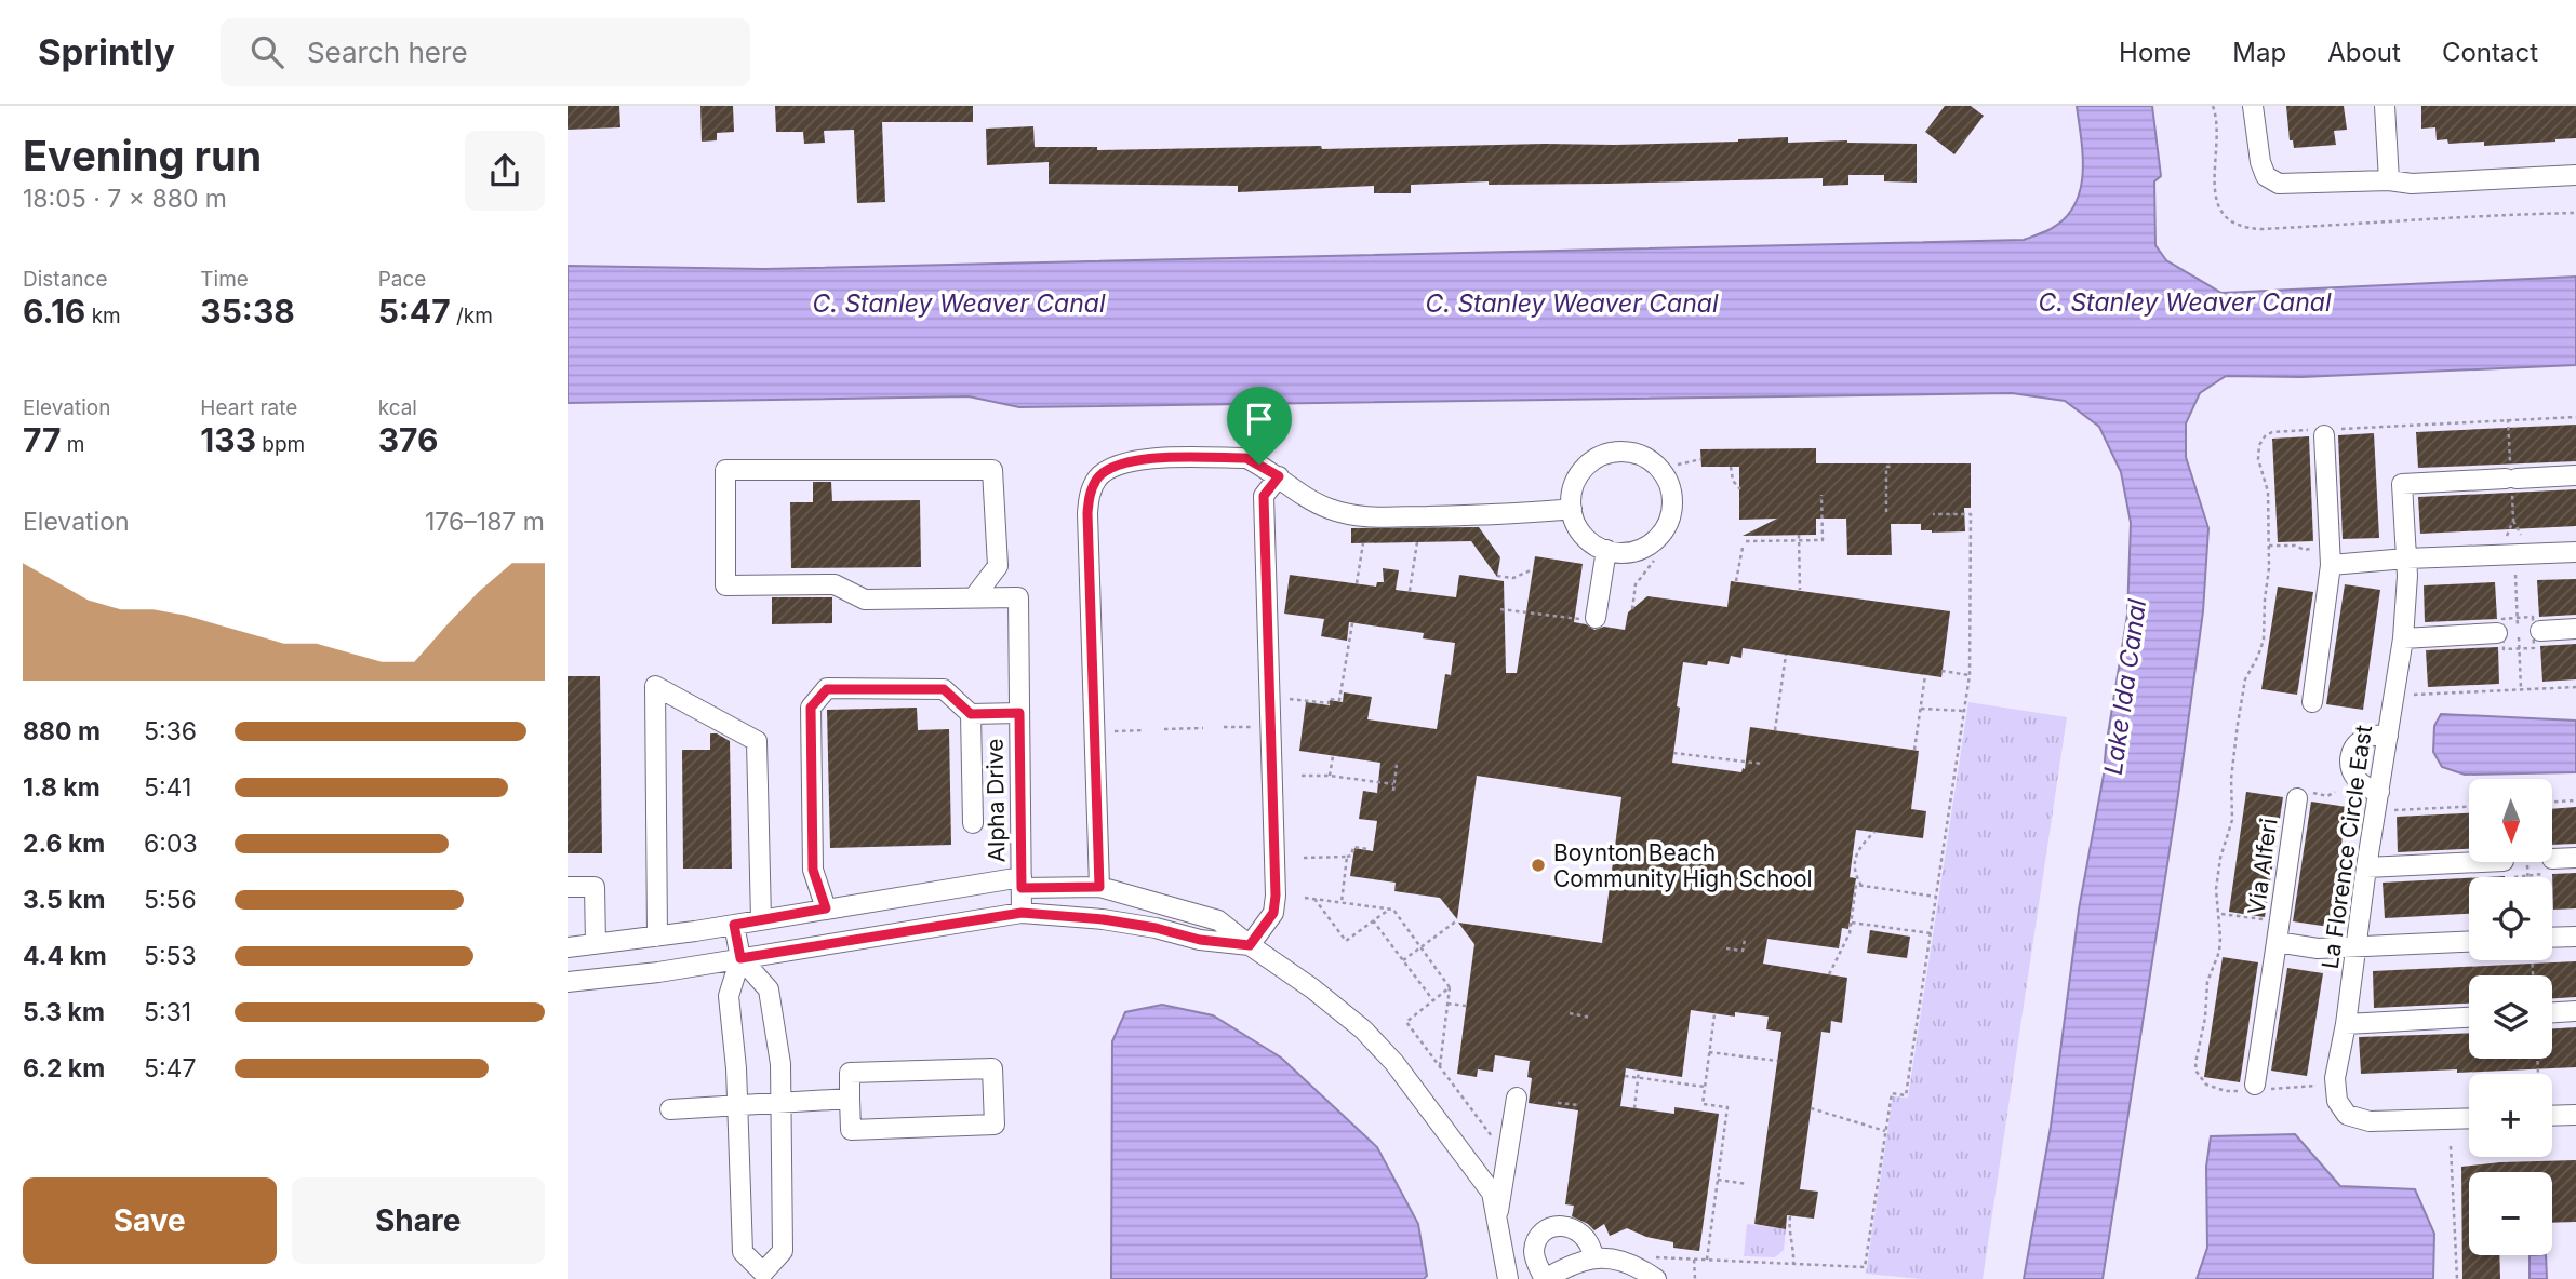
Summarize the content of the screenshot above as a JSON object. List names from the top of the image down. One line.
{"streets":{"street":["Alpha Drive","La Florence Circle East","Via Alferi"]},"crossings":[["La Florence Circle East","Via Alferi"]],"water":["C. Stanley Weaver Canal","Lake Ida Canal"],"places":["Boynton Beach Community High School"],"north":"bottom","page":{"header":"Sprintly","search":"Search here","nav":["Home","Map","About","Contact"],"heading":["Evening run","18:05 · 7 × 880 m"],"stats":[["Distance","6.16 km"],["Time","35:38"],["Pace","5:47 /km"],["Elevation","77 m"],["Heart rate","133 bpm"],["kcal","376"]],"chart":["Elevation","176–187 m"],"list":[{"name":"880 m","note":"5:36"},{"name":"1.8 km","note":"5:41"},{"name":"2.6 km","note":"6:03"},{"name":"3.5 km","note":"5:56"},{"name":"4.4 km","note":"5:53"},{"name":"5.3 km","note":"5:31"},{"name":"6.2 km","note":"5:47"}],"map_buttons":["+","−"],"buttons":["Save","Share"]}}
